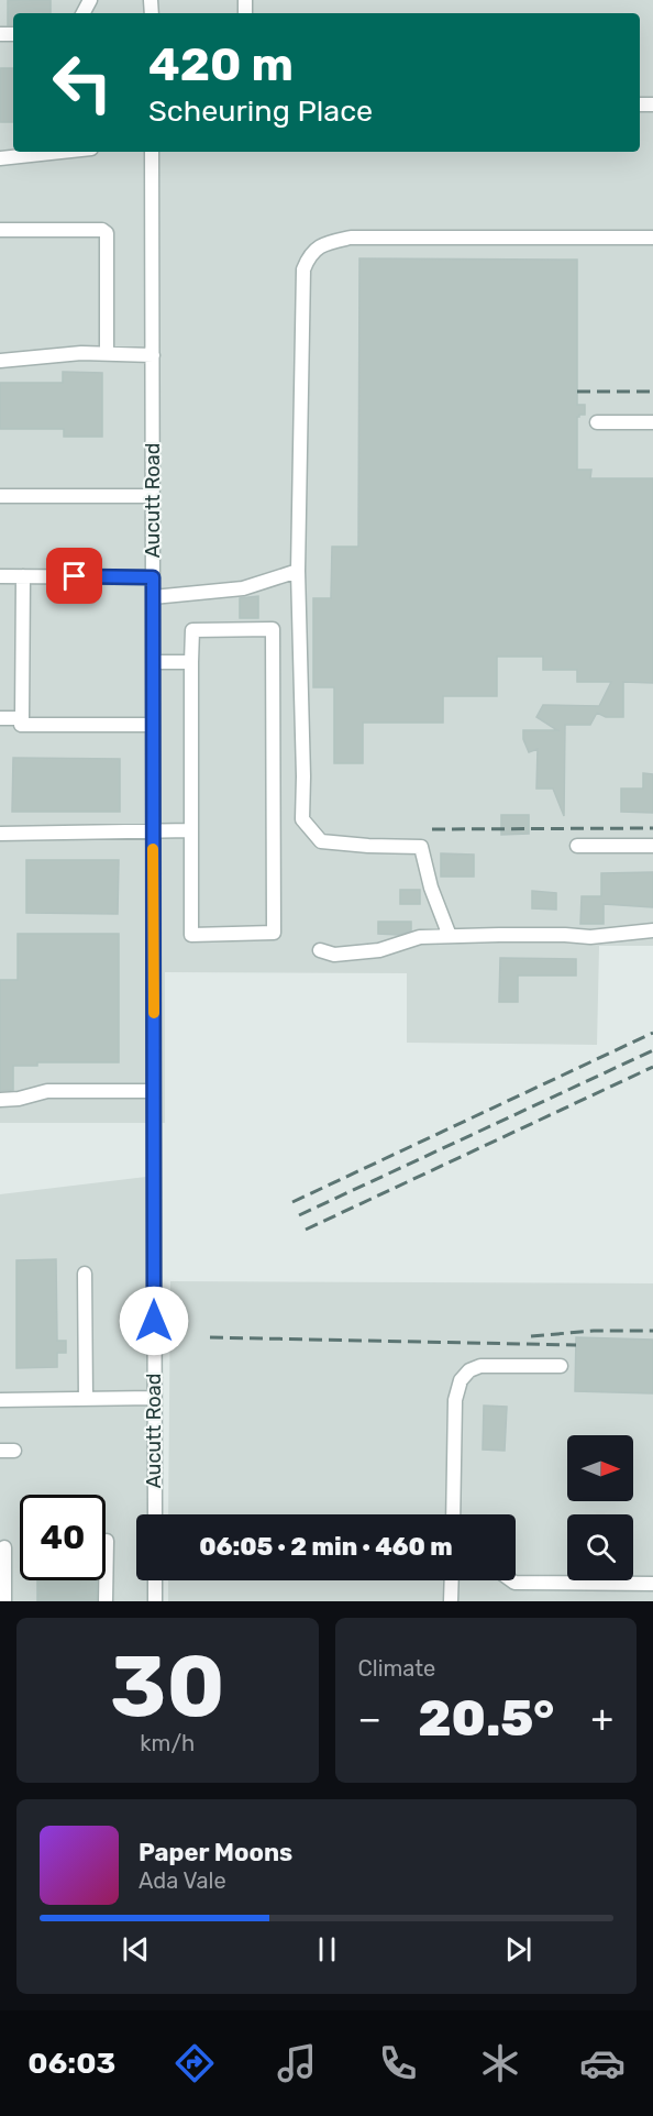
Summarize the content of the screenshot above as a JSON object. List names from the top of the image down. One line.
{"streets":{"street":["Aucutt Road"]},"north":"right","page":{"turn":["420 m","Scheuring Place"],"limit":"40","trip":"06:05 · 2 min · 460 m","tile":[["30","km/h"],"Climate"],"heat":["−","20.5°","+"],"song":["Paper Moons","Ada Vale"],"tabs":"06:03"}}
